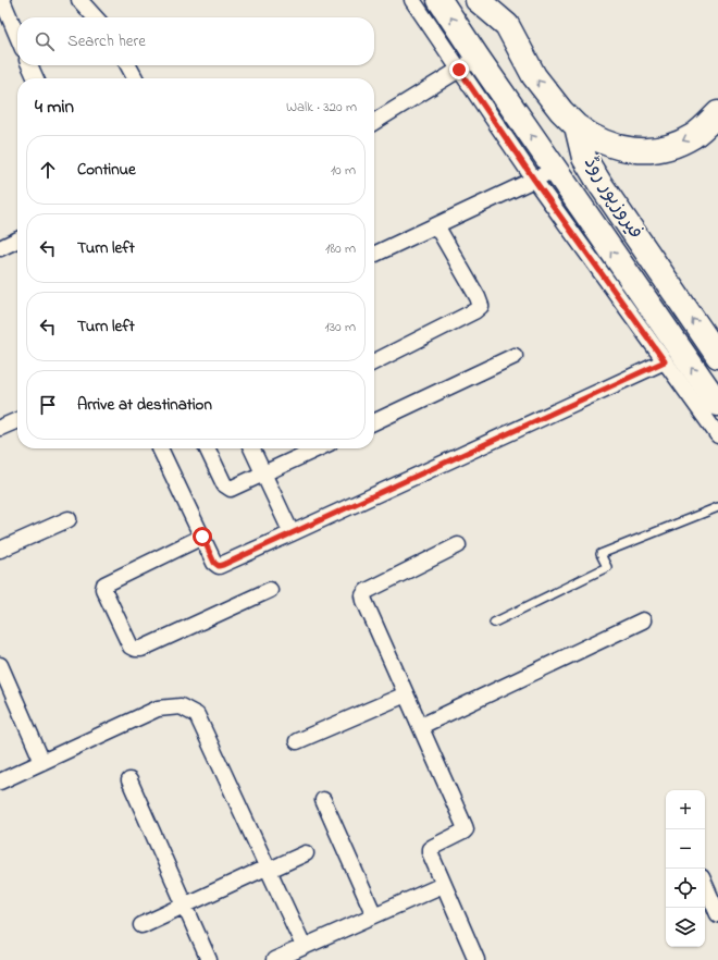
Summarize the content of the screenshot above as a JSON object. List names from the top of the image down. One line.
{"streets":{"highway":["فیروزپور روڈ"]},"page":{"search":"Search here","heading":["4 min","Walk · 320 m"],"list":[["Continue","10 m"],["Turn left","180 m"],["Turn left","130 m"],"Arrive at destination"],"map_buttons":["+","−"]}}
